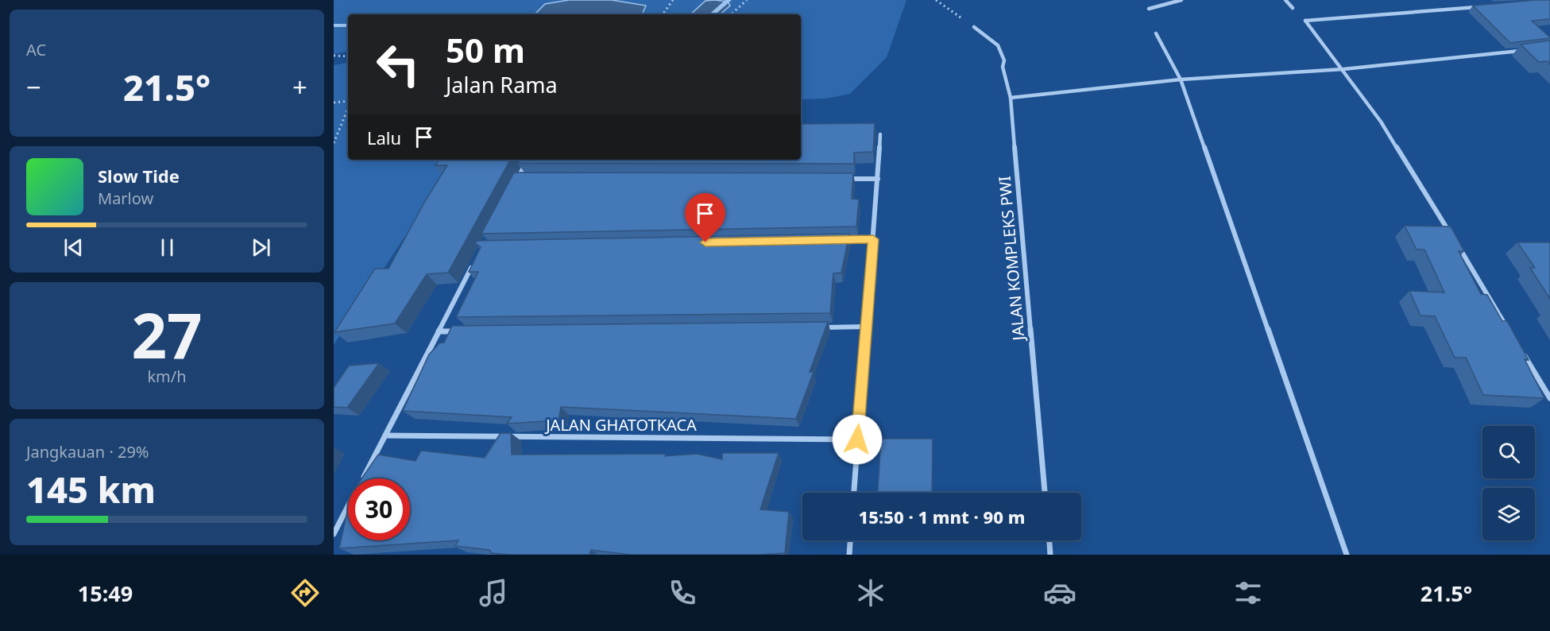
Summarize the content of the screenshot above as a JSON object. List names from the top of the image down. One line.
{"streets":{"street":["JALAN KOMPLEKS PWI","JALAN GHATOTKACA"]},"page":{"tile":["AC",["27","km/h"],["Jangkauan · 29%","145 km"]],"turn":["50 m","Jalan Rama"],"heat":["−","21.5°","+"],"then":"Lalu","song":["Slow Tide","Marlow"],"limit":"30","trip":"15:50 · 1 mnt · 90 m","tabs":["15:49","21.5°"]}}
